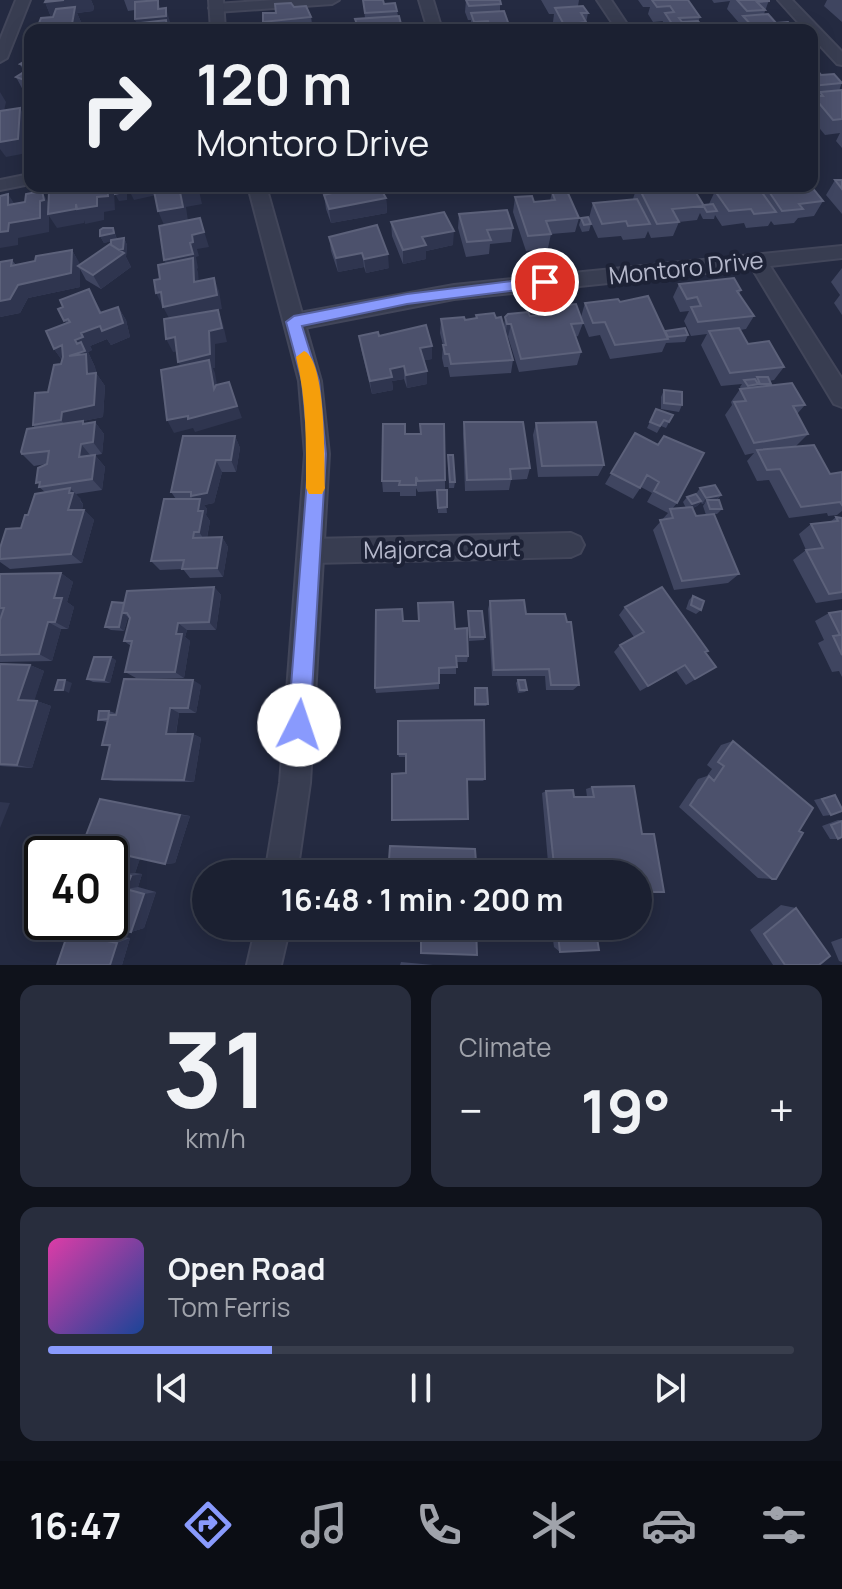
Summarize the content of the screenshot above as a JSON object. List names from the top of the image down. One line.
{"streets":{"street":["Montoro Drive","Majorca Court"]},"page":{"turn":["120 m","Montoro Drive"],"limit":"40","trip":"16:48 · 1 min · 200 m","tile":[["31","km/h"],"Climate"],"heat":["−","19°","+"],"song":["Open Road","Tom Ferris"],"tabs":"16:47"}}
